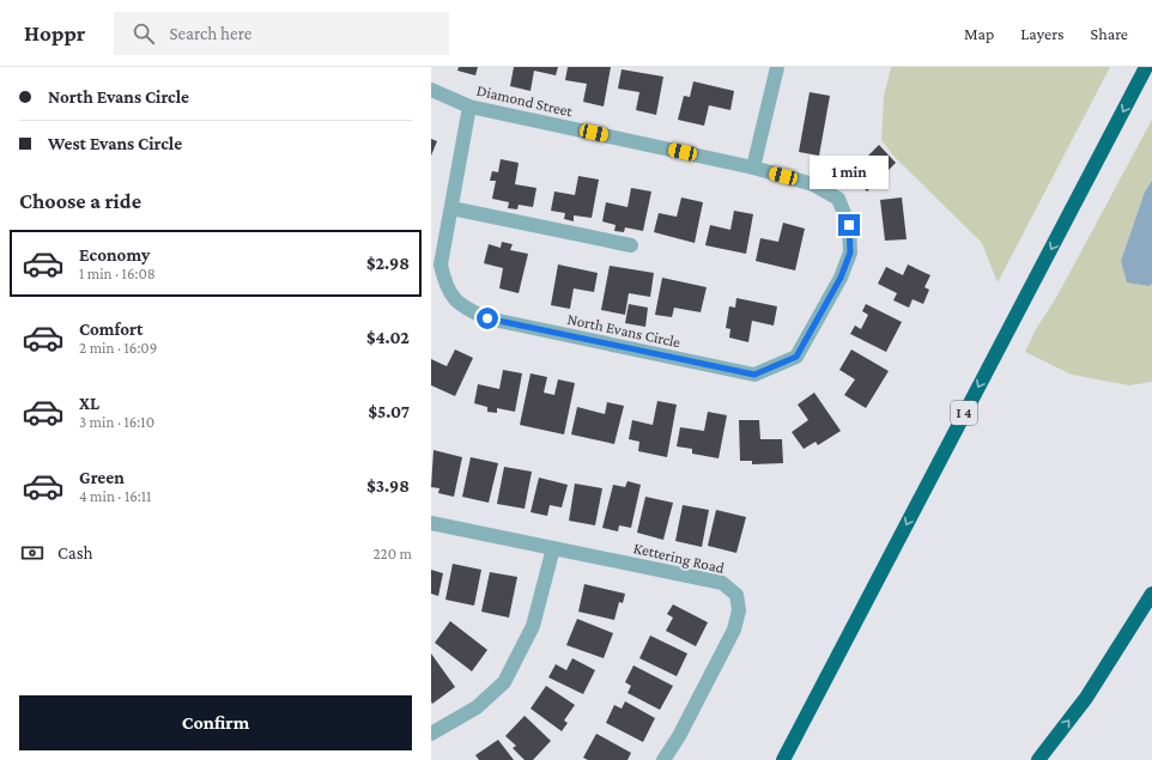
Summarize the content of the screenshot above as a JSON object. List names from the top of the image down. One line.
{"streets":{"highway":["I 4"],"street":["Diamond Street","North Evans Circle","Kettering Road"]},"crossings":[["Diamond Street","North Evans Circle"]],"page":{"header":"Hoppr","search":"Search here","nav":["Map","Layers","Share"],"banner":["North Evans Circle","West Evans Circle"],"bubble":"1 min","heading":"Choose a ride","list":[{"name":"Economy","note":"1 min · 16:08","value":"$2.98"},{"name":"Comfort","note":"2 min · 16:09","value":"$4.02"},{"name":"XL","note":"3 min · 16:10","value":"$5.07"},{"name":"Green","note":"4 min · 16:11","value":"$3.98"}],"pay":["Cash","220 m"],"buttons":"Confirm"}}
